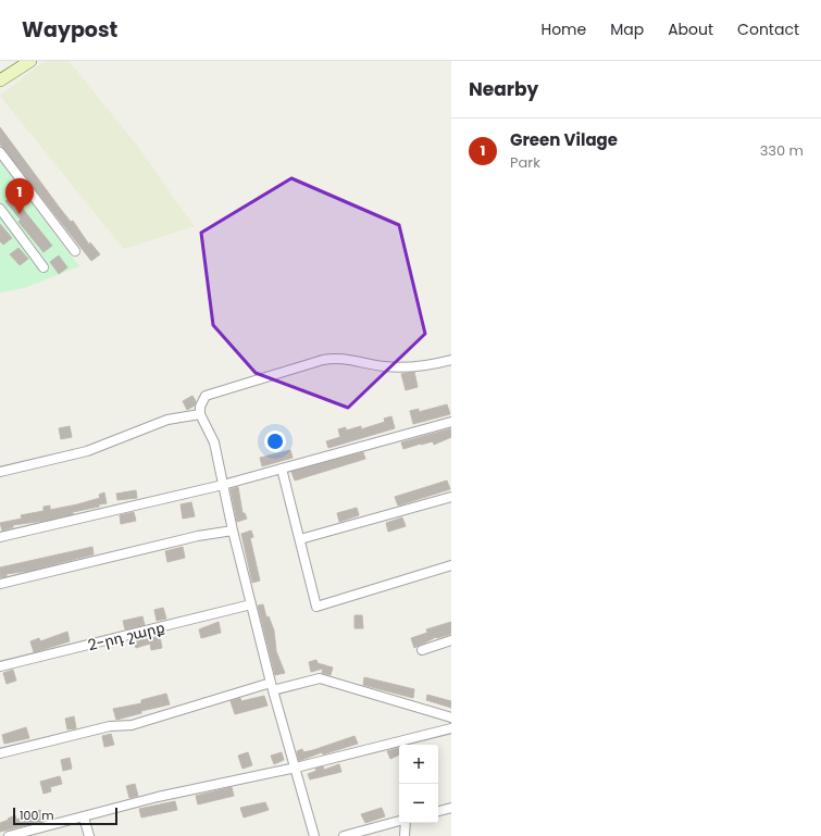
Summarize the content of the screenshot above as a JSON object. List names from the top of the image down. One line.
{"streets":{"street":["2-րդ շարք"]},"scale_bar":"100 m","page":{"header":"Waypost","nav":["Home","Map","About","Contact"],"heading":"Nearby","list":[{"mark":"1","name":"Green Vilage","note":"Park","value":"330 m"}],"pins":"1","map_buttons":["+","−"],"scale":"100 m"}}
